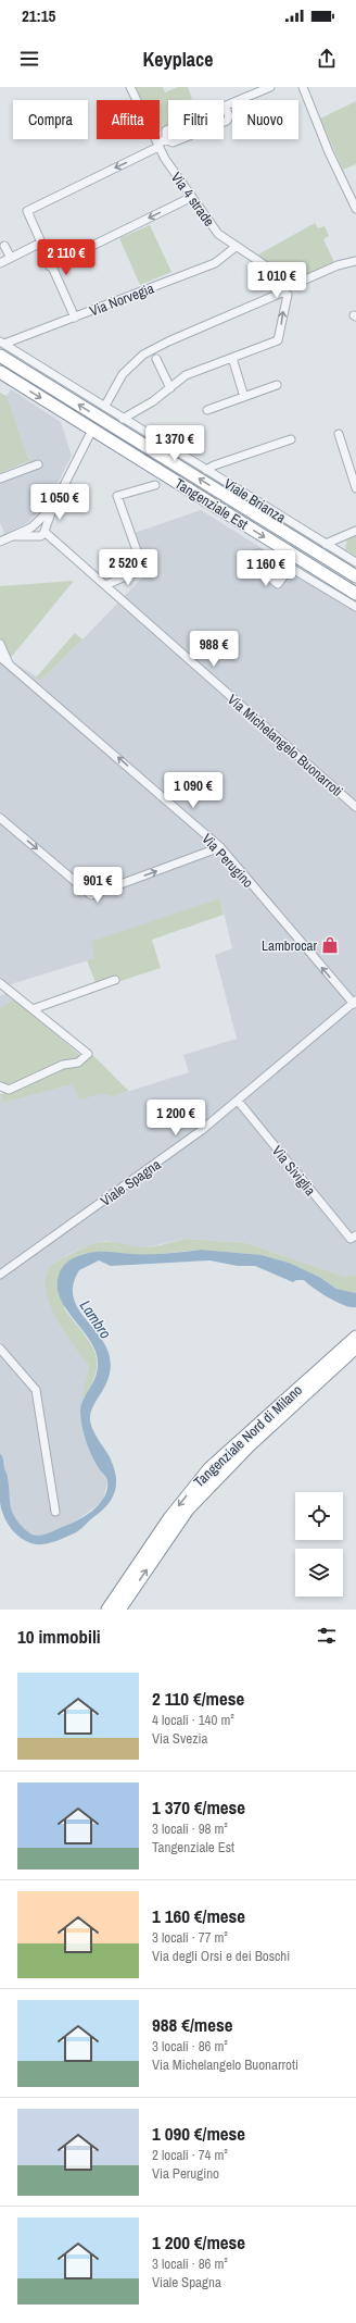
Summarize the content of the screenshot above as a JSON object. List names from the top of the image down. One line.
{"streets":{"highway":["Tangenziale Est","Tangenziale Nord di Milano"],"street":["Via 4 strade","Via Norvegia","Viale Brianza","Via Michelangelo Buonarroti","Via Perugino","Via Siviglia","Viale Spagna"]},"crossings":[["Via 4 strade","Via Norvegia"],["Via Norvegia","Viale Brianza"],["Via Norvegia","Tangenziale Est"],["Viale Brianza","Tangenziale Est"],["Via Perugino","Viale Spagna"],["Via Siviglia","Viale Spagna"]],"one_way":["Via Perugino"],"water":["Lambro"],"places":{"shop":["Lambrocar"]},"page":{"status":"21:15","header":"Keyplace","chip":["Compra","Affitta","Filtri","Nuovo"],"price":["2 110 €","1 010 €","1 370 €","1 050 €","2 520 €","1 160 €","988 €","1 090 €","901 €","1 200 €"],"heading":"10 immobili","list":[{"name":"2 110 €/mese","note":"4 locali · 140 m² · Via Svezia"},{"name":"1 370 €/mese","note":"3 locali · 98 m² · Tangenziale Est"},{"name":"1 160 €/mese","note":"3 locali · 77 m² · Via degli Orsi e dei Boschi"},{"name":"988 €/mese","note":"3 locali · 86 m² · Via Michelangelo Buonarroti"},{"name":"1 090 €/mese","note":"2 locali · 74 m² · Via Perugino"},{"name":"1 200 €/mese","note":"3 locali · 86 m² · Viale Spagna"}]}}
